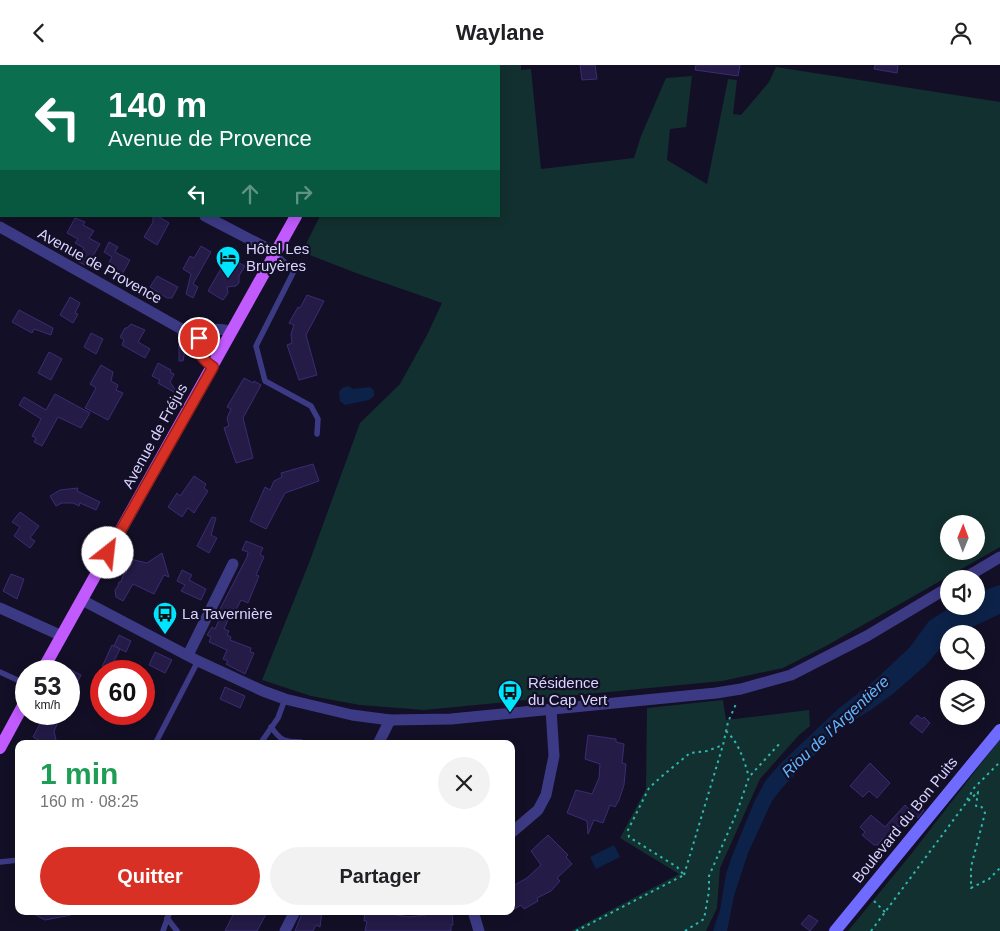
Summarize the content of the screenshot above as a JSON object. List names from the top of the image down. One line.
{"streets":{"main road":["Avenue de Fréjus","Boulevard du Bon Puits"],"street":["Avenue de Provence"]},"water":["Riou de l'Argentière"],"places":{"hotel":["Hôtel Les Bruyères"],"bus stop":["La Tavernière","Résidence du Cap Vert"]},"north":"top","page":{"header":"Waylane","turn":["140 m","Avenue de Provence"],"speed":"53 km/h","limit":"60","heading":["1 min","160 m · 08:25"],"buttons":["Quitter","Partager"]}}
